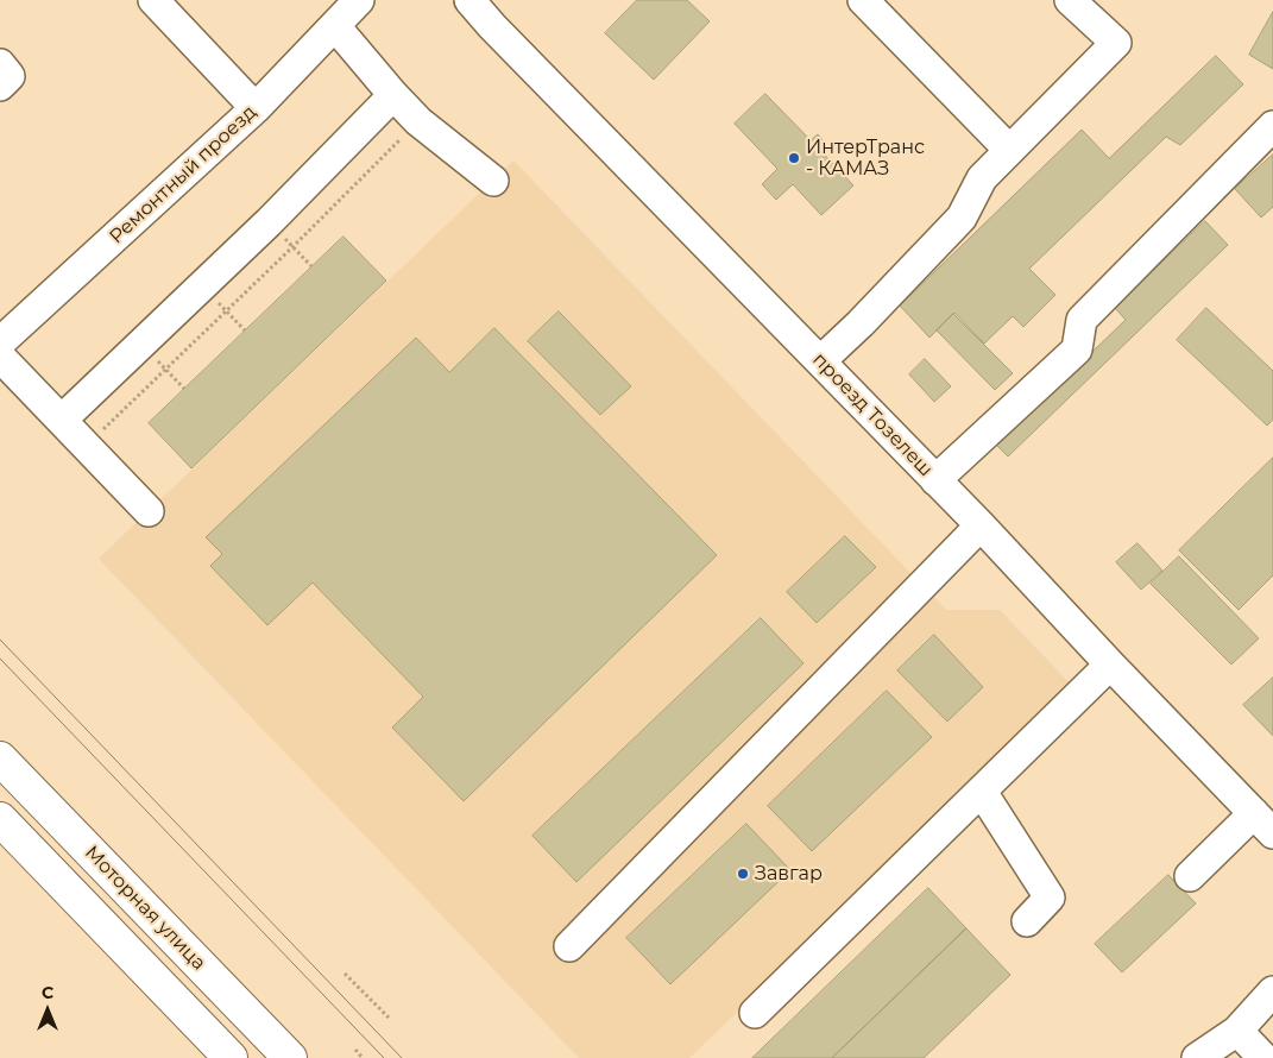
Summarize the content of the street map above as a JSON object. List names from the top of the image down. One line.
{"streets":{"main road":["Моторная улица"],"street":["Ремонтный проезд","проезд Тозелеш"]},"places":["ИнтерТранс - КАМАЗ","Завгар"],"north":"top"}
